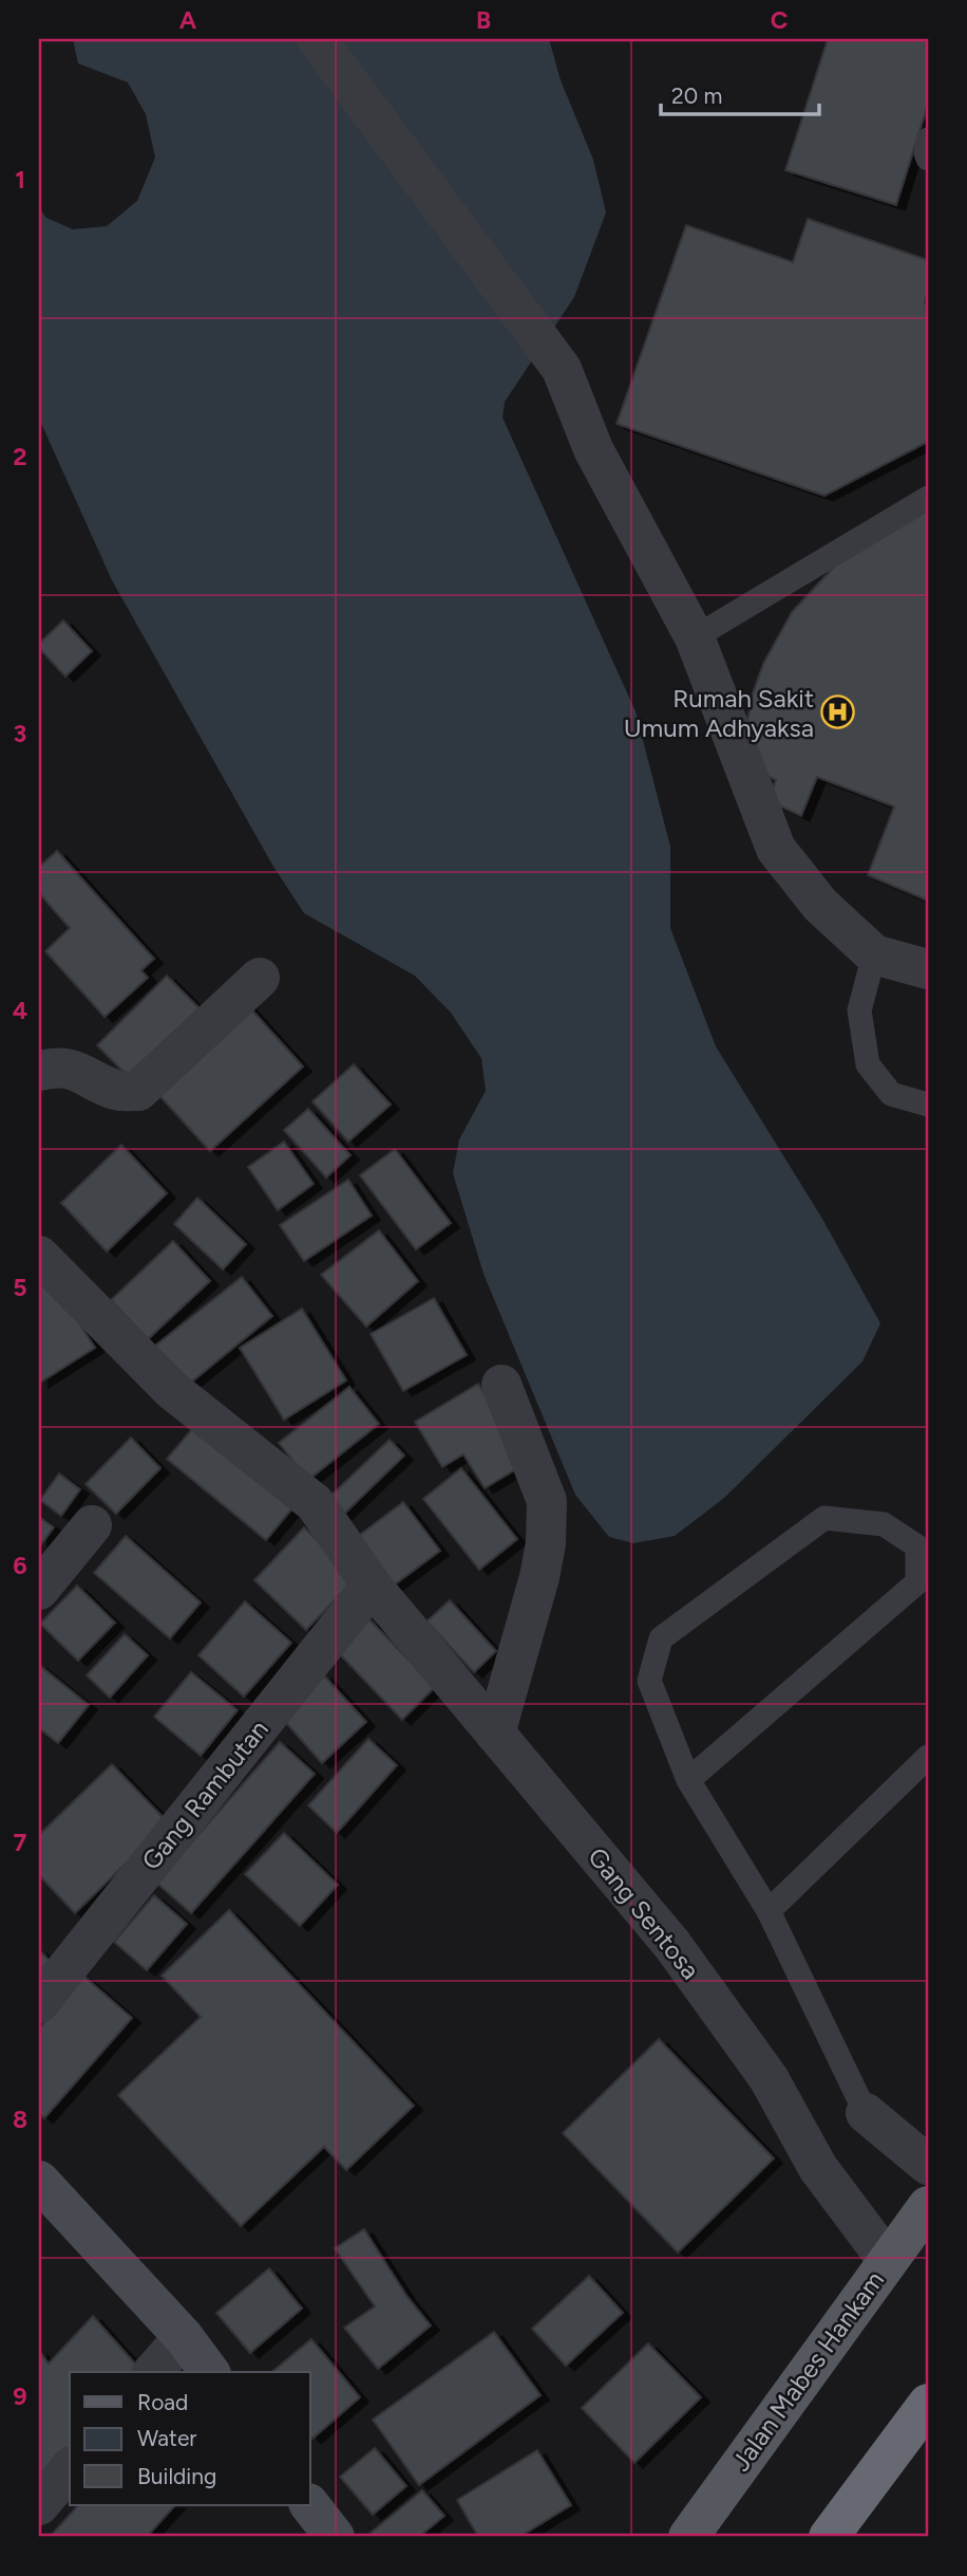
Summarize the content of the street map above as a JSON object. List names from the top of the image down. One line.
{"streets":{"main road":["Jalan Mabes Hankam"],"street":["Gang Rambutan","Gang Sentosa"]},"crossings":[["Gang Rambutan","Gang Sentosa"],["Gang Sentosa","Jalan Mabes Hankam"]],"places":{"hospital":["Rumah Sakit Umum Adhyaksa"]},"legend":["Road","Water","Building"],"scale_bar":"20 m","grid":{"columns":["A","B","C"],"rows":["1","2","3","4","5","6","7","8","9"]}}
